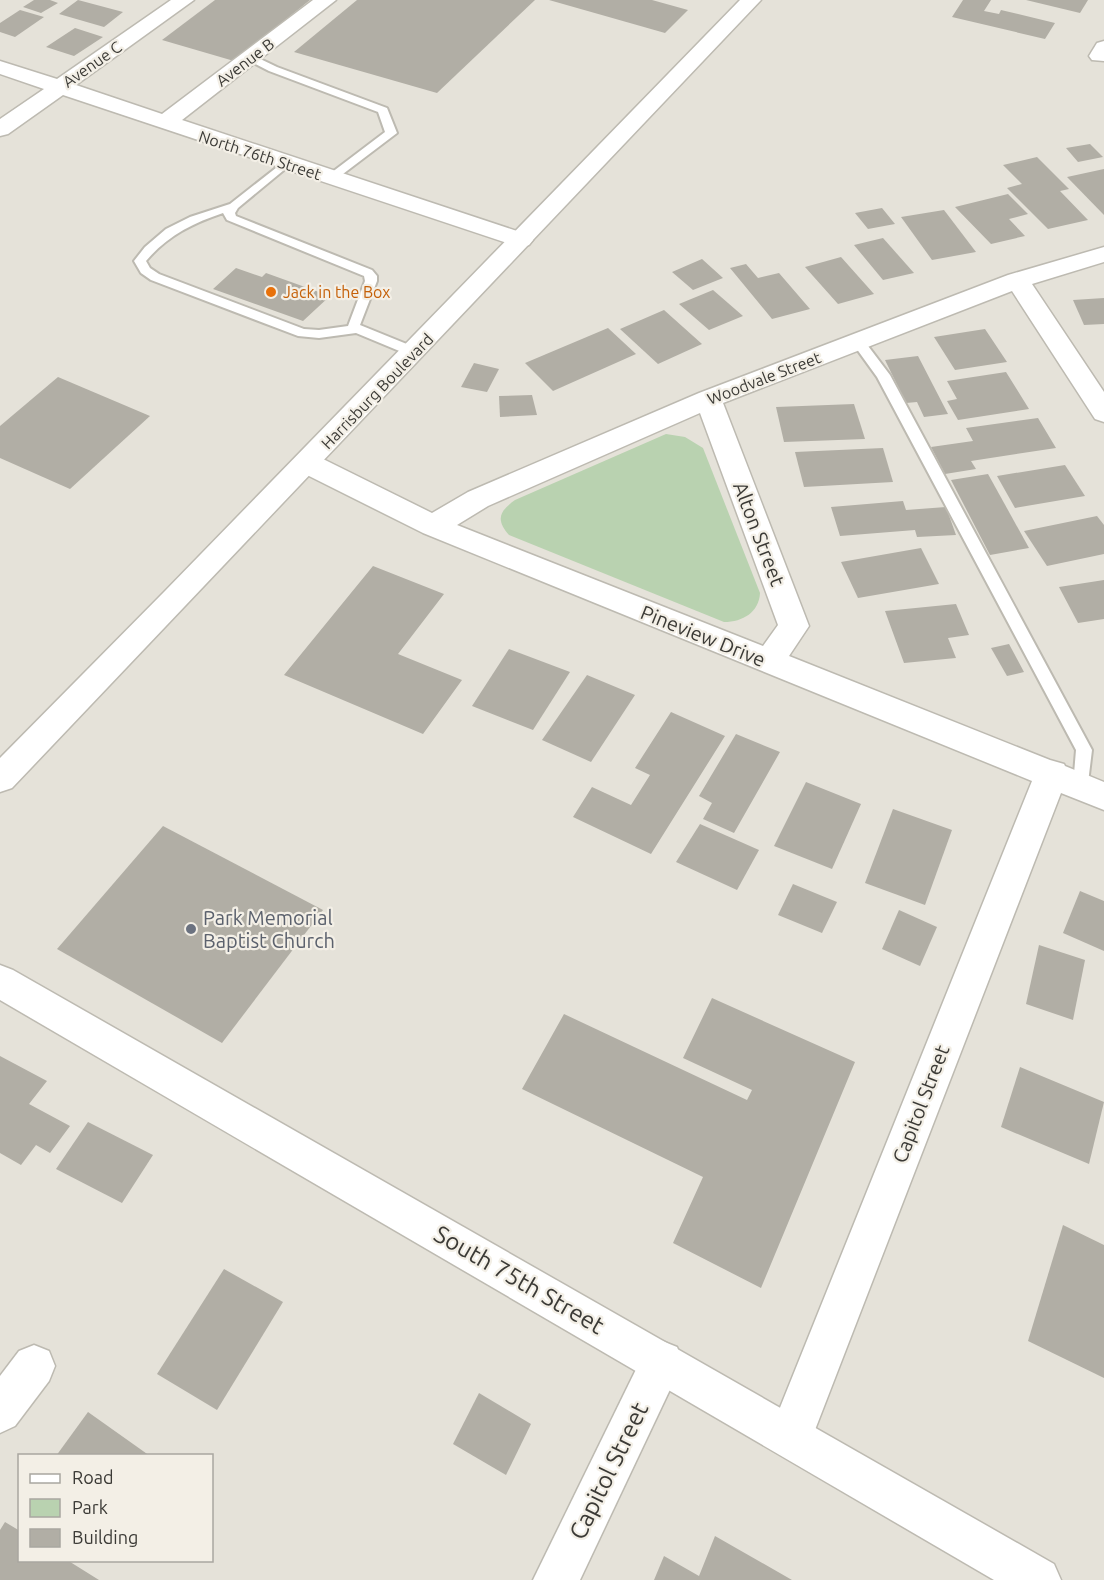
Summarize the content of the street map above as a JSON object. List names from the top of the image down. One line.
{"streets":{"street":["Avenue B","Avenue C","North 76th Street","Woodvale Street","Harrisburg Boulevard","Alton Street","Pineview Drive","Capitol Street","South 75th Street"]},"crossings":[["Avenue B","North 76th Street"],["Avenue C","North 76th Street"],["North 76th Street","Harrisburg Boulevard"],["Woodvale Street","Alton Street"],["Woodvale Street","Pineview Drive"],["Harrisburg Boulevard","Pineview Drive"],["Alton Street","Pineview Drive"],["Pineview Drive","Capitol Street"],["Capitol Street","South 75th Street"]],"places":["Jack in the Box","Park Memorial Baptist Church"],"legend":["Road","Park","Building"]}
